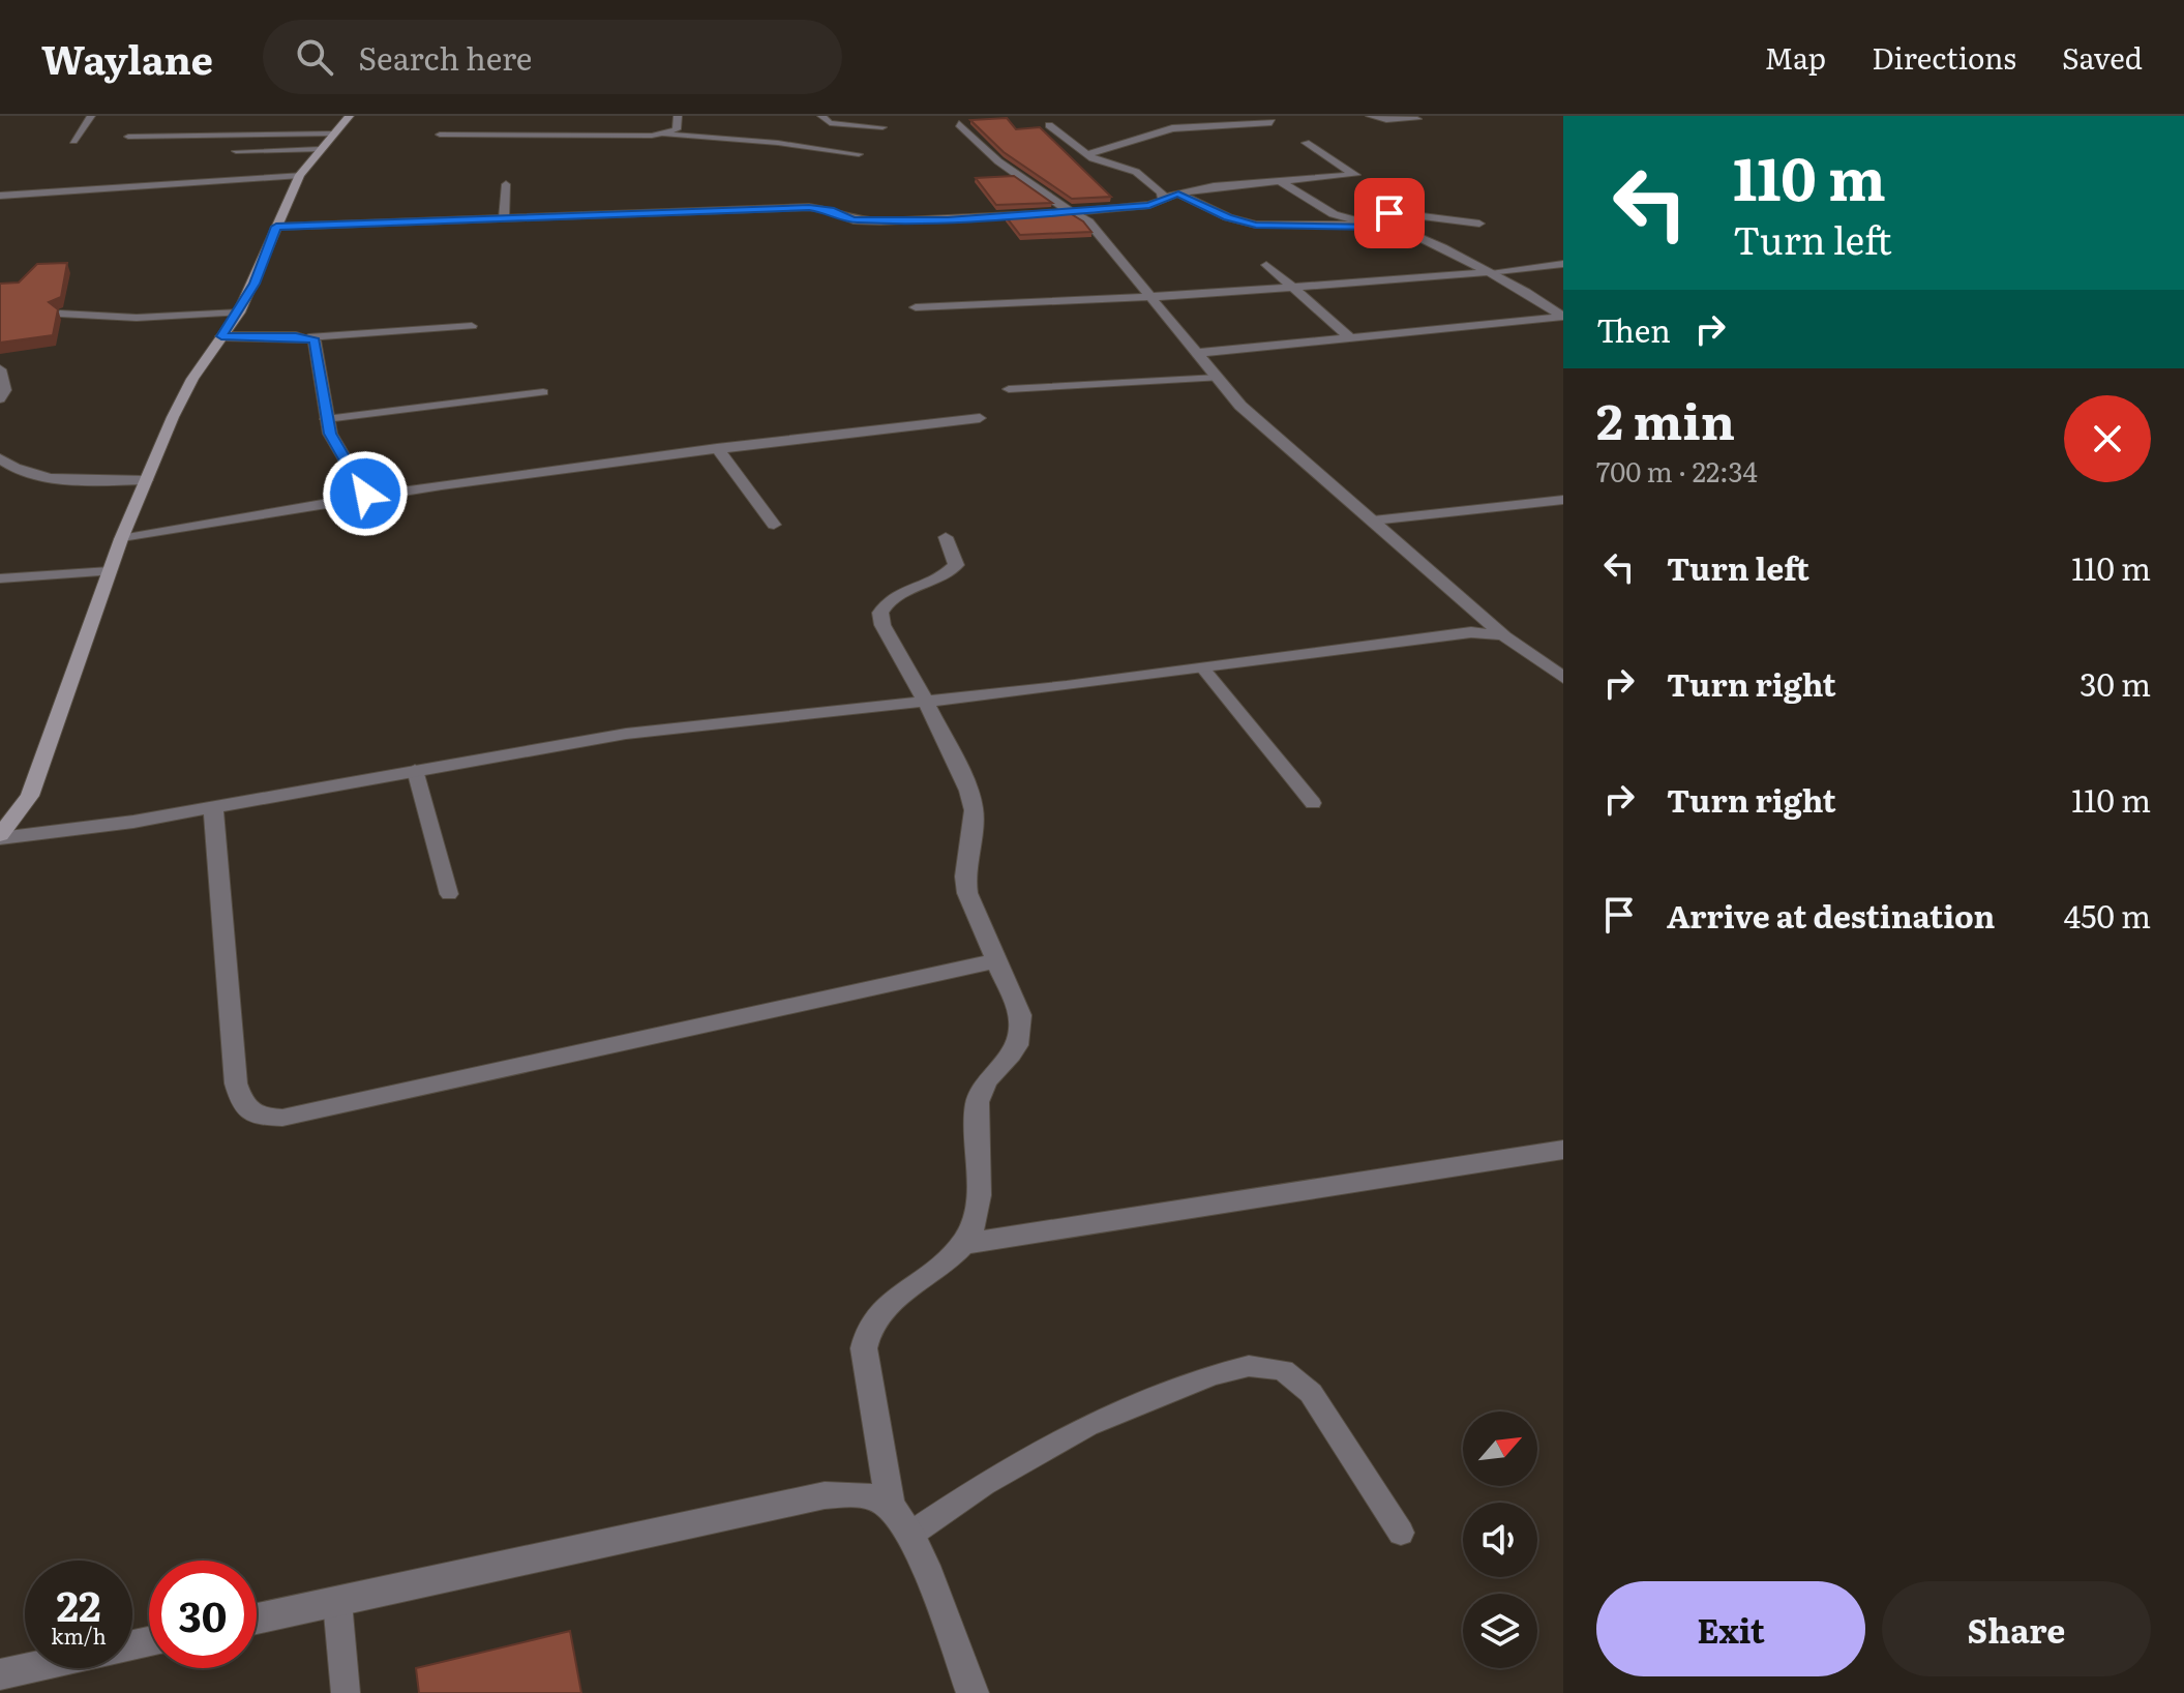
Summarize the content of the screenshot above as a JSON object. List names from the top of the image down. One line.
{"north":"top right","page":{"header":"Waylane","search":"Search here","nav":["Map","Directions","Saved"],"turn":["110 m","Turn left"],"then":"Then","heading":["2 min","700 m · 22:34"],"list":[{"name":"Turn left","value":"110 m"},{"name":"Turn right","value":"30 m"},{"name":"Turn right","value":"110 m"},{"name":"Arrive at destination","value":"450 m"}],"speed":"22 km/h","limit":"30","buttons":["Exit","Share"]}}
